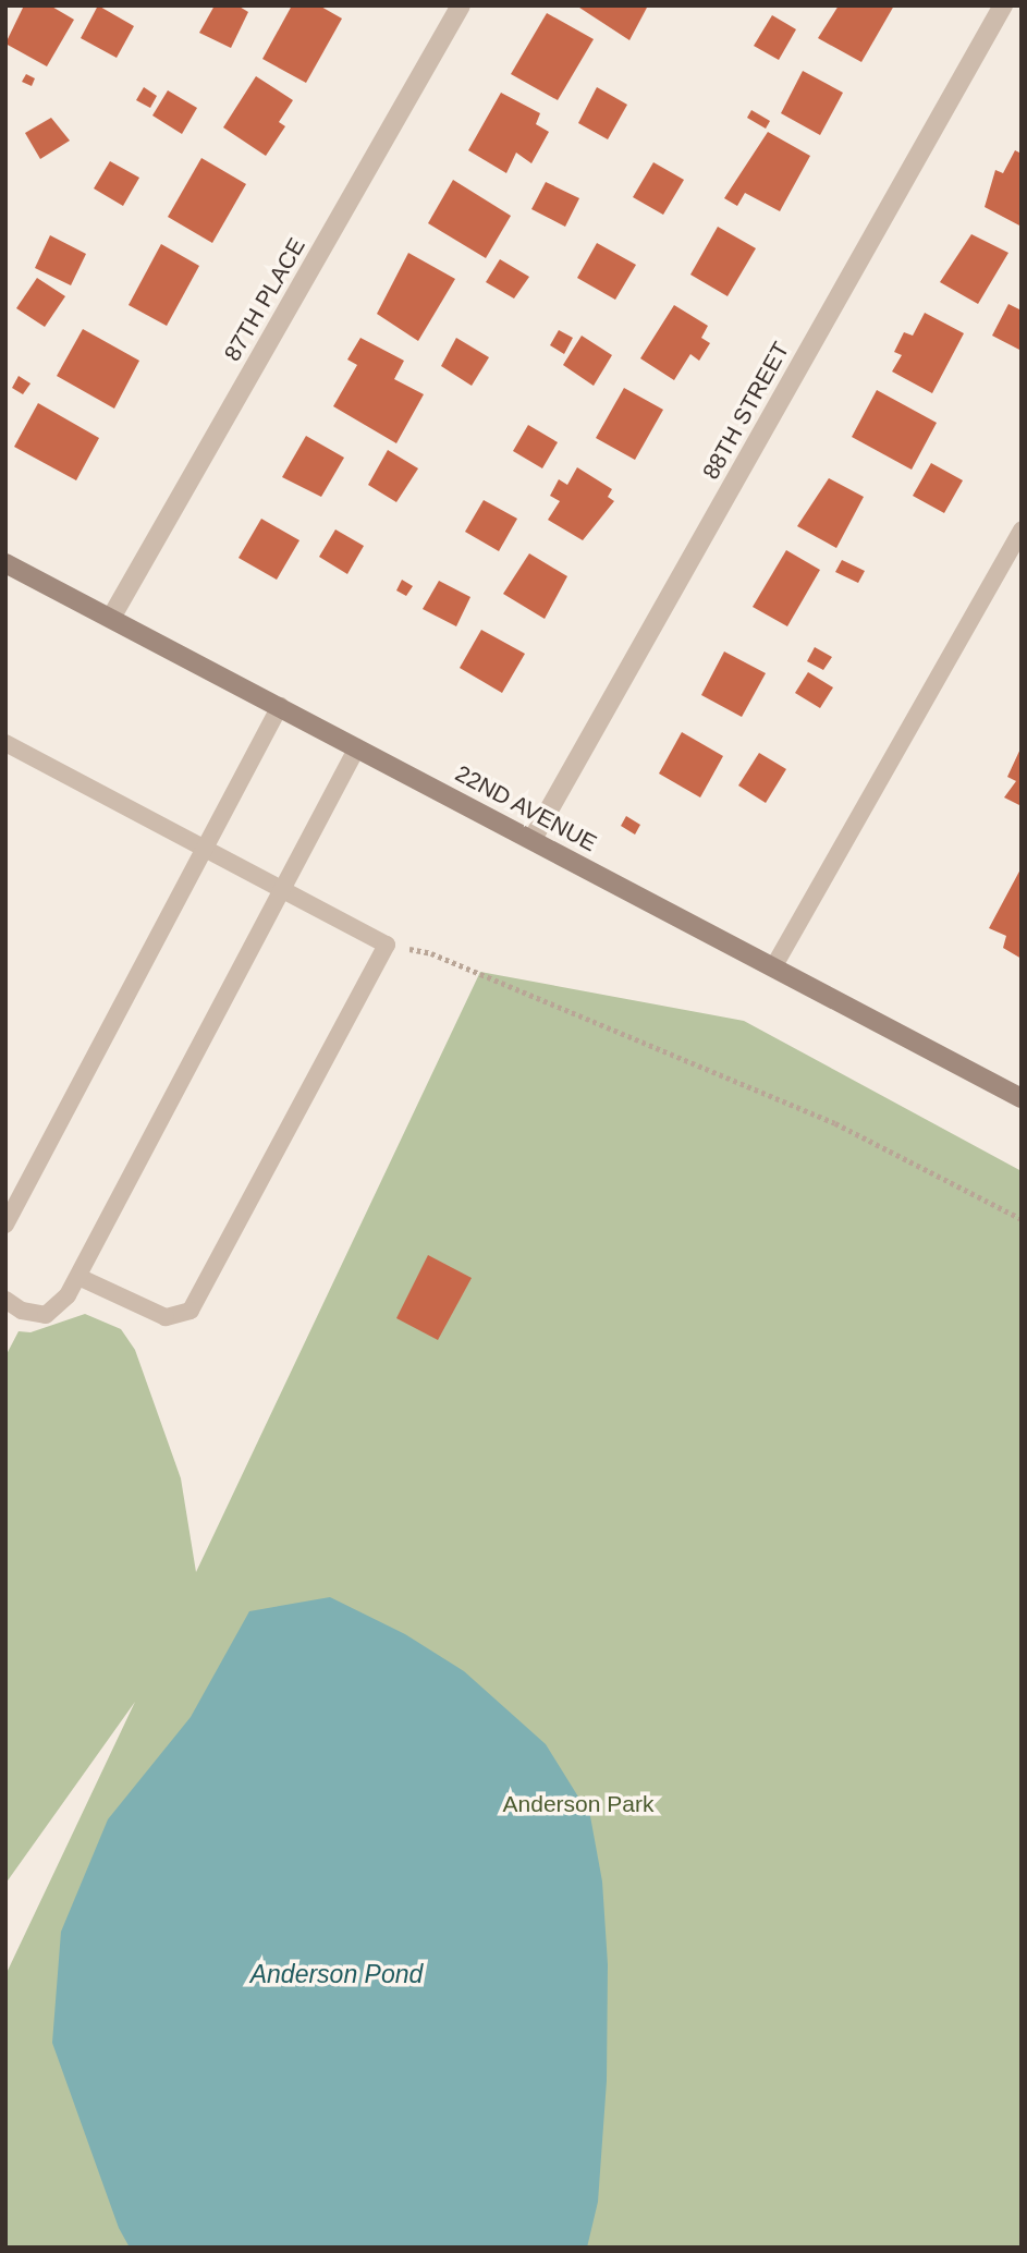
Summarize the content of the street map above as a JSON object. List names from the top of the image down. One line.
{"streets":{"street":["87TH PLACE","88TH STREET","22ND AVENUE"]},"crossings":[["87TH PLACE","22ND AVENUE"],["88TH STREET","22ND AVENUE"]],"water":["Anderson Pond"],"parks":["Anderson Park"]}
